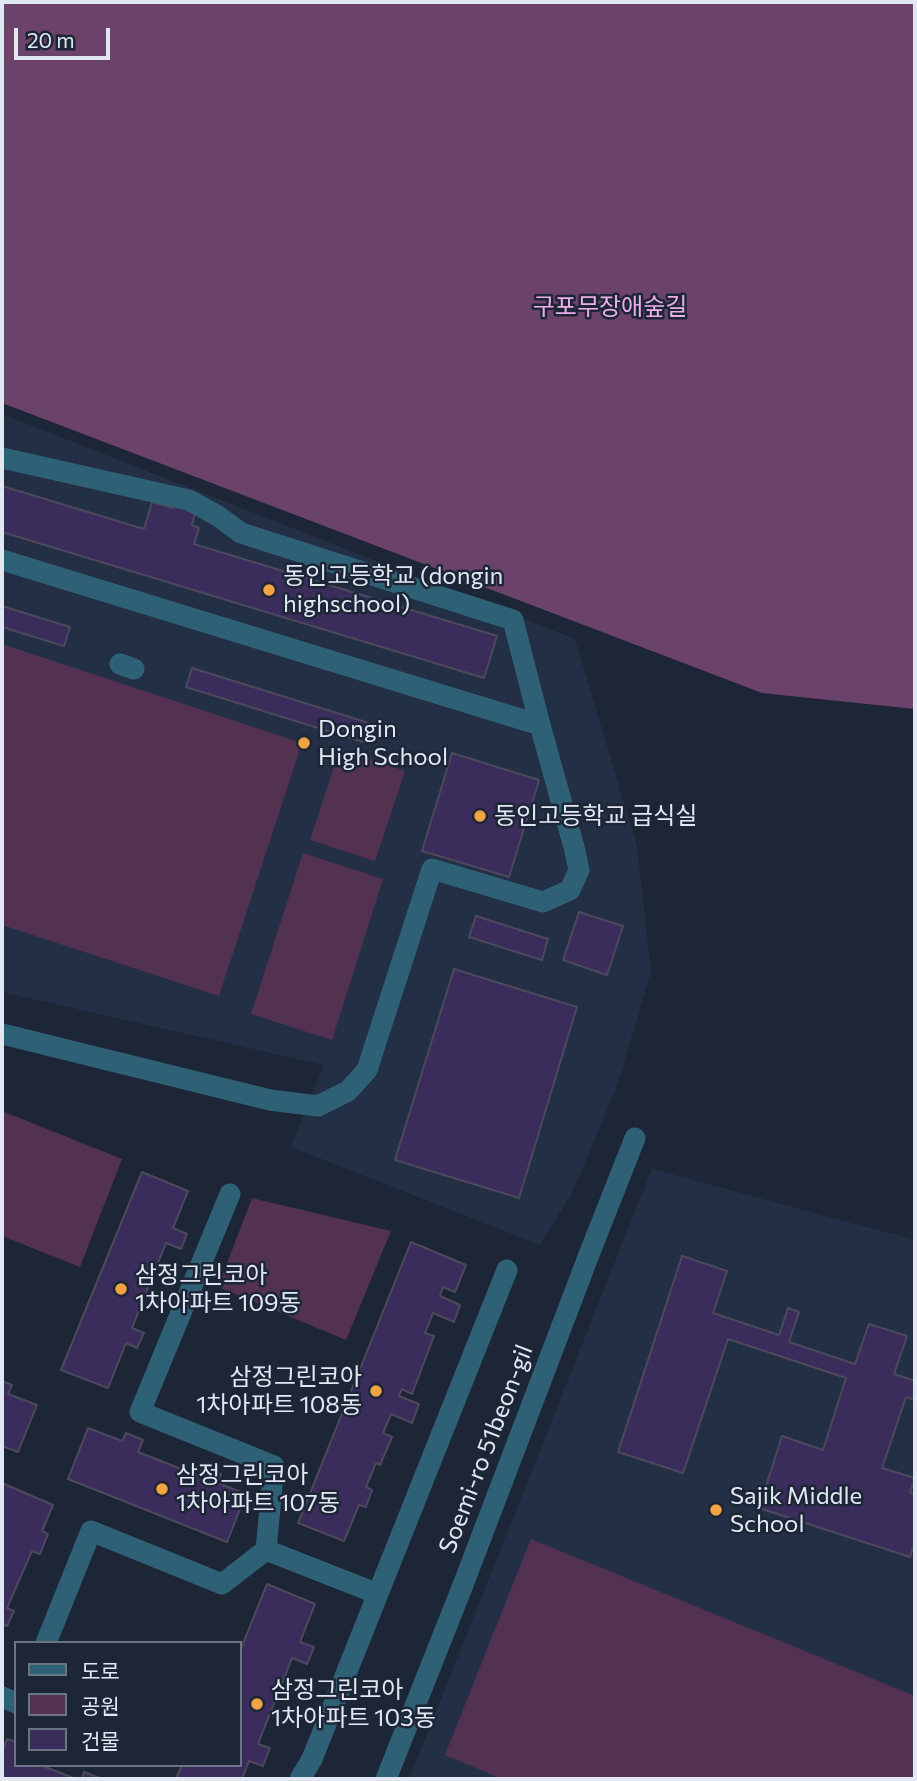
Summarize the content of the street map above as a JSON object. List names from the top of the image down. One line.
{"streets":{"street":["Soemi-ro 51beon-gil"]},"parks":["구포무장애숲길"],"places":["동인고등학교 (dongin highschool)","Dongin High School","동인고등학교 급식실","삼정그린코아 1차아파트 109동","삼정그린코아 1차아파트 108동","삼정그린코아 1차아파트 107동","Sajik Middle School","삼정그린코아 1차아파트 103동"],"legend":["도로","공원","건물"],"scale_bar":"20 m"}
